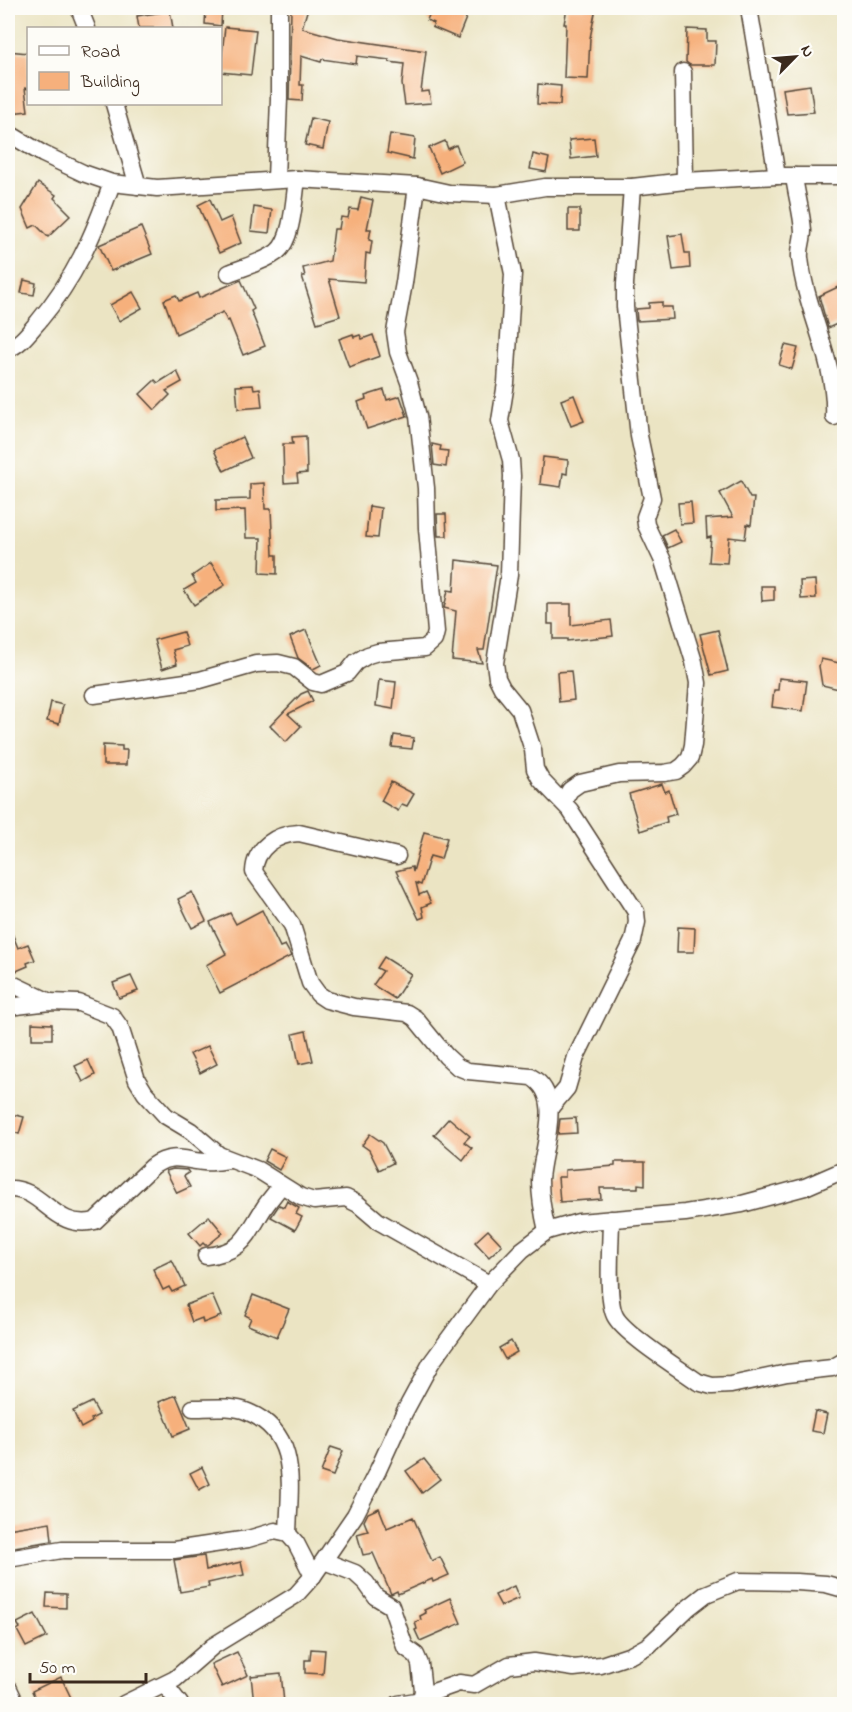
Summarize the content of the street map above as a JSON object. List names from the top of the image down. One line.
{"legend":["Road","Building"],"scale_bar":"50 m","north":"top right"}
